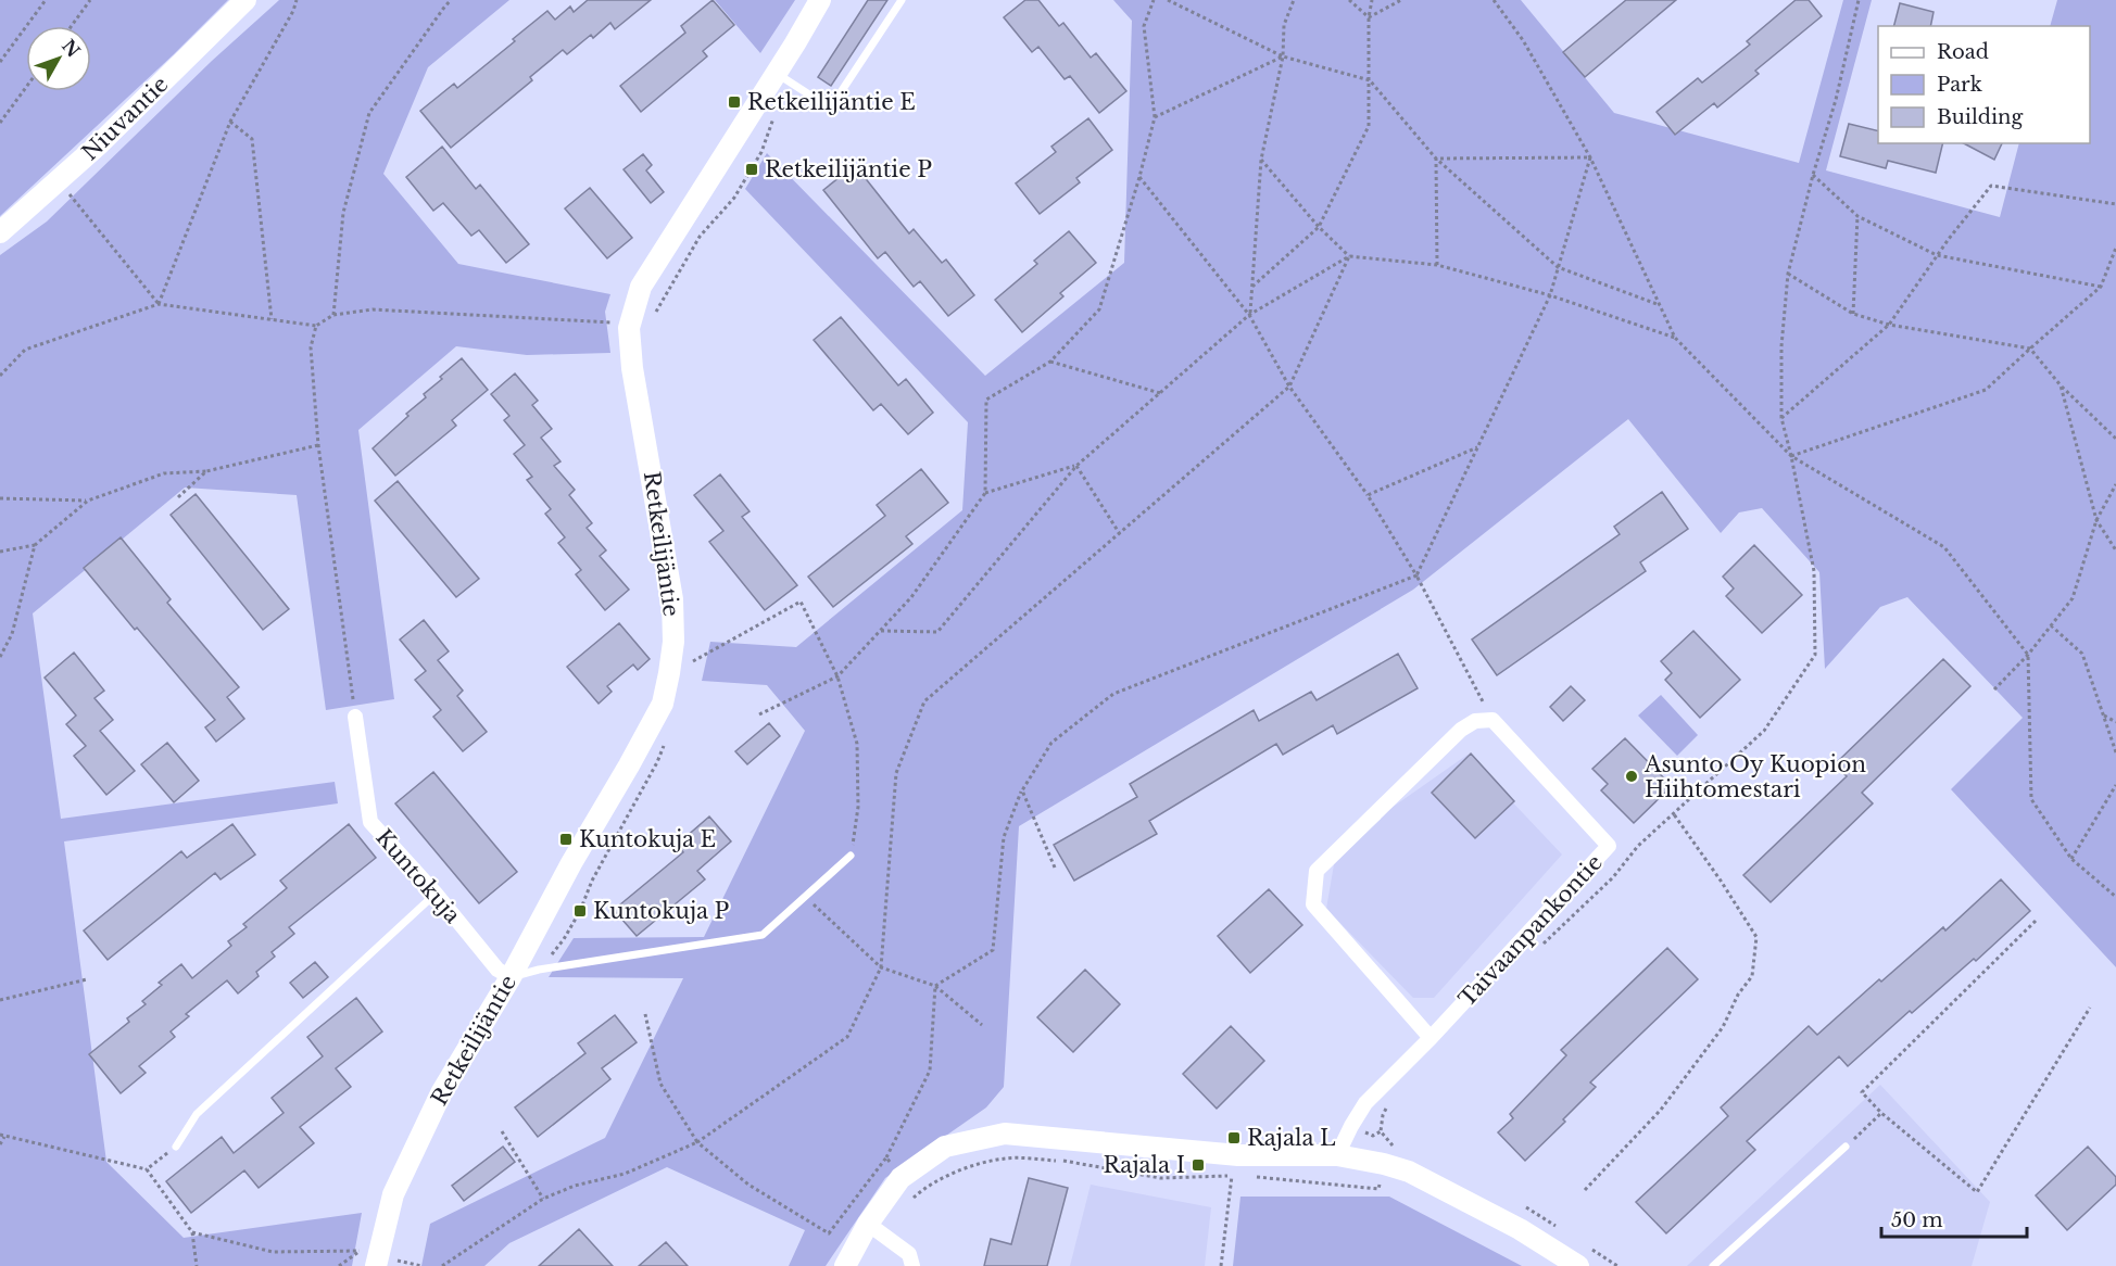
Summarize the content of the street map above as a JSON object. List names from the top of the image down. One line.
{"streets":{"street":["Niuvantie","Retkeilijäntie","Kuntokuja","Taivaanpankontie"]},"crossings":[["Retkeilijäntie","Kuntokuja"]],"places":{"transit":["Retkeilijäntie E","Retkeilijäntie P","Kuntokuja E","Kuntokuja P","Rajala L","Rajala I"],"other":["Asunto Oy Kuopion Hiihtomestari"]},"legend":["Road","Park","Building"],"scale_bar":"50 m","north":"top right"}
